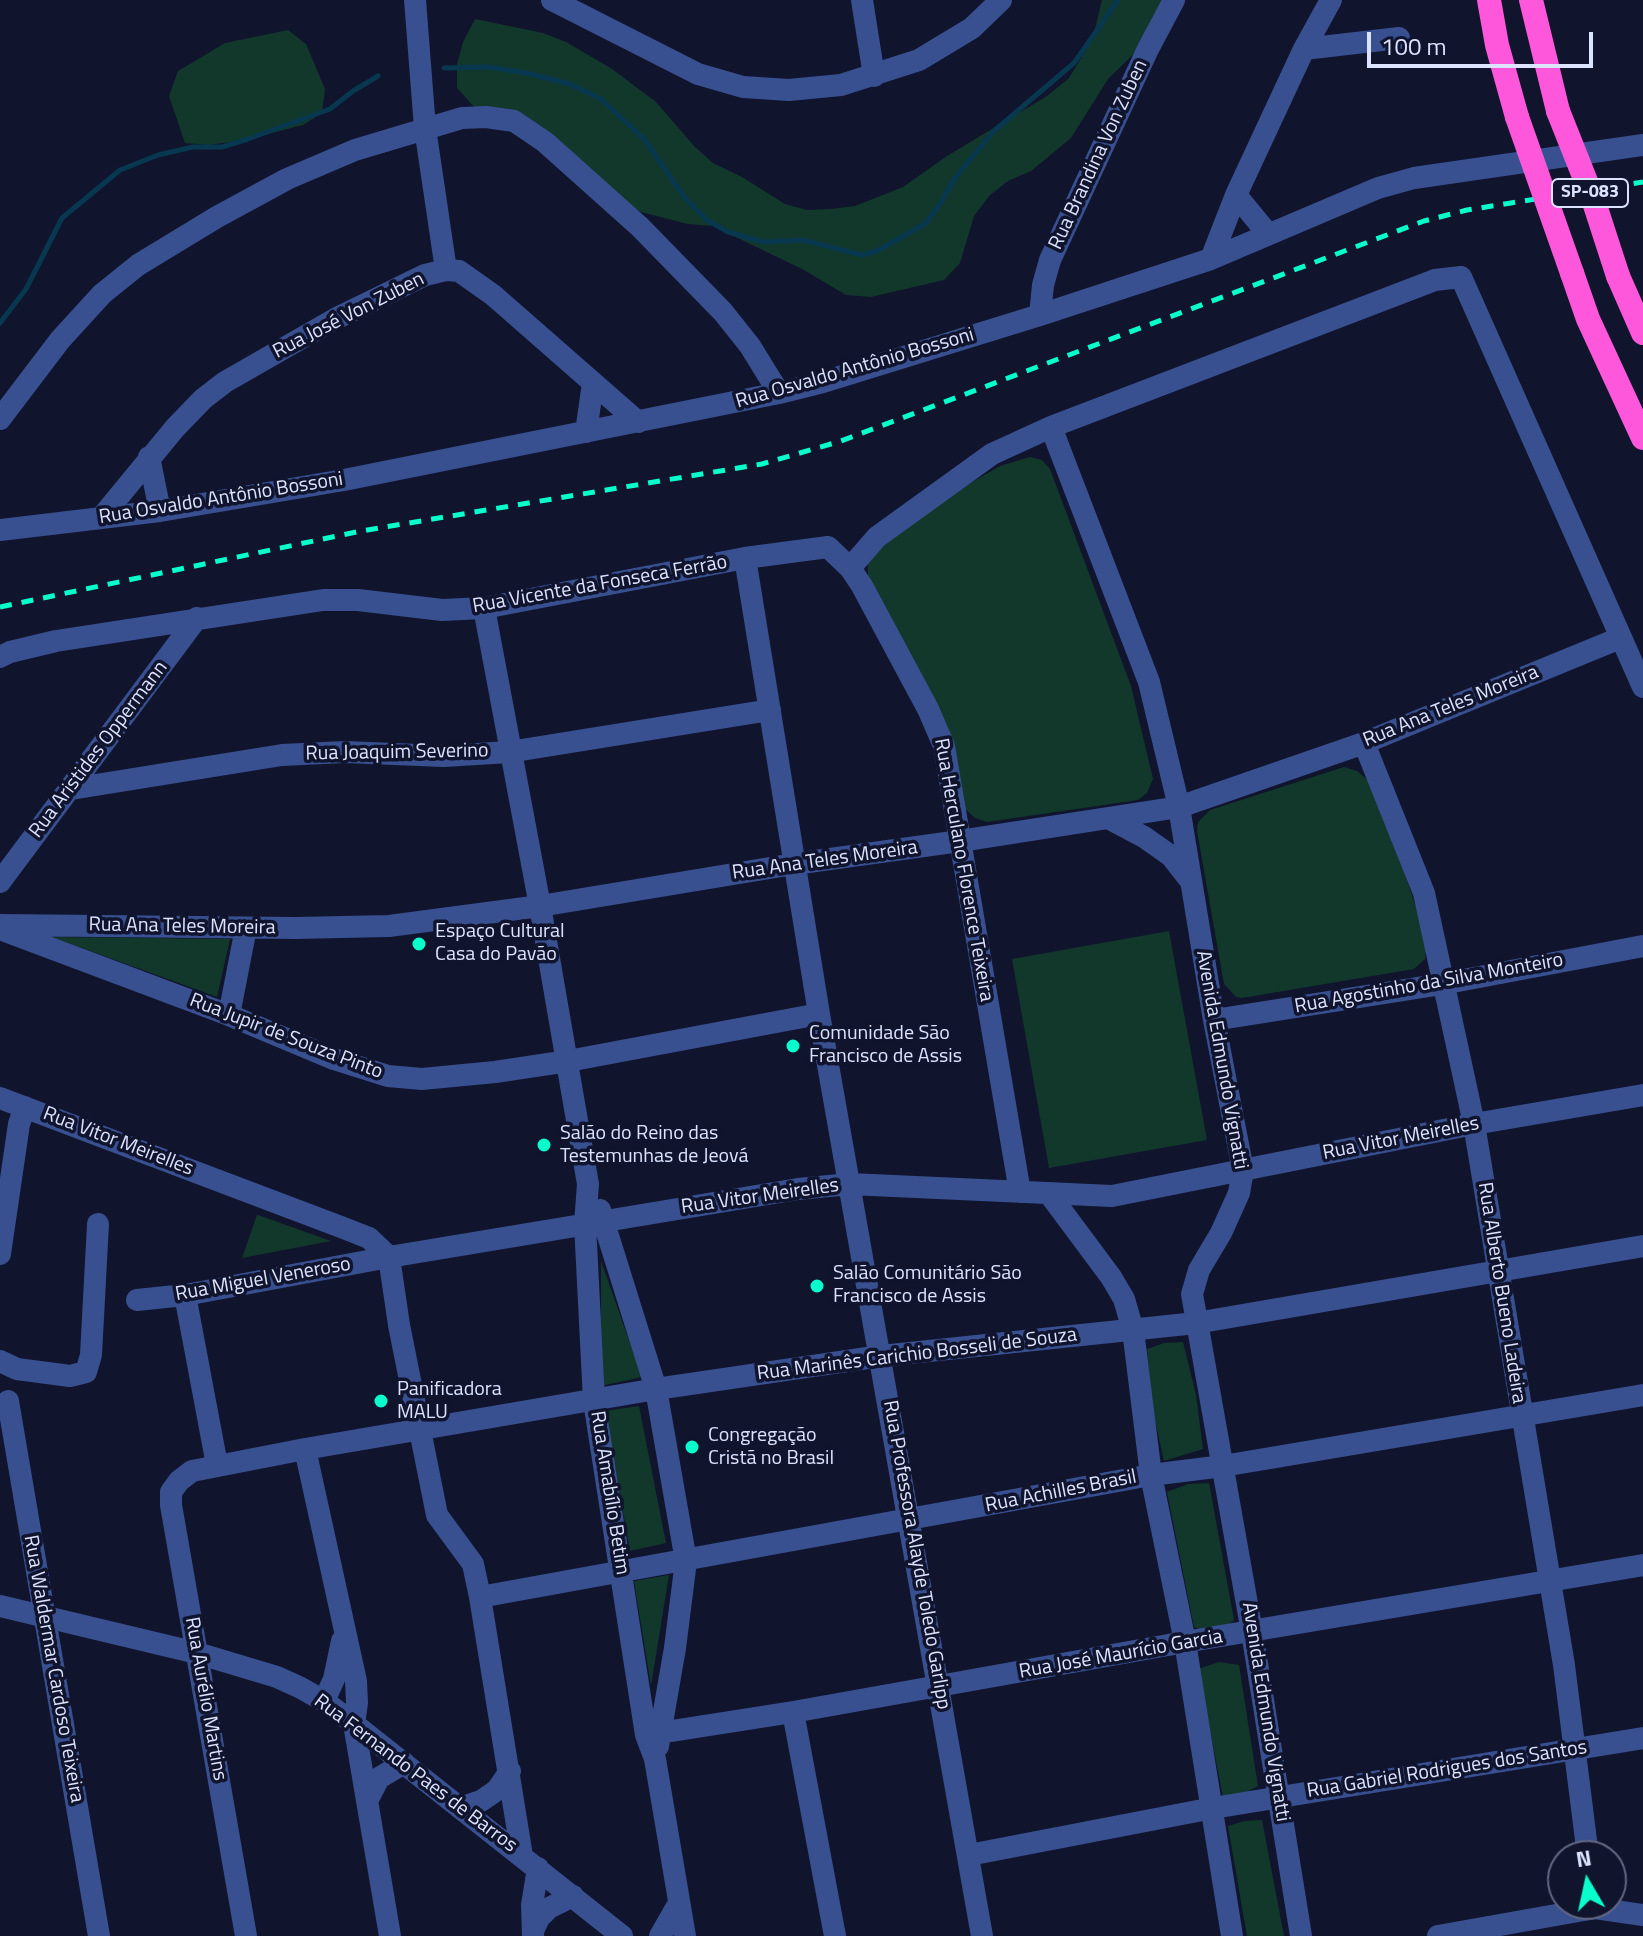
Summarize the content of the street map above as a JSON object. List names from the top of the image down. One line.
{"streets":{"highway":["SP-083"],"street":["Rua Brandina Von Zuben","Rua José Von Zuben","Rua Osvaldo Antônio Bossoni","Rua Vicente da Fonseca Ferrão","Rua Ana Teles Moreira","Rua Aristides Oppermann","Rua Joaquim Severino","Rua Herculano Florence Teixeira","Rua Agostinho da Silva Monteiro","Rua Jupir de Souza Pinto","Avenida Edmundo Vignatti","Rua Vitor Meirelles","Rua Miguel Veneroso","Rua Alberto Bueno Ladeira","Rua Marinês Carichio Bosseli de Souza","Rua Achilles Brasil","Rua Amabílio Betim","Rua Professora Alayde Toledo Garlipp","Rua José Maurício Garcia","Rua Waldermar Cardoso Teixeira","Rua Aurélio Martins","Rua Gabriel Rodrigues dos Santos","Rua Fernando Paes de Barros"]},"crossings":[["Rua Brandina Von Zuben","Rua Osvaldo Antônio Bossoni"],["Rua José Von Zuben","Rua Osvaldo Antônio Bossoni"],["Rua Vicente da Fonseca Ferrão","Rua Aristides Oppermann"],["Rua Vicente da Fonseca Ferrão","Rua Herculano Florence Teixeira"],["Rua Vicente da Fonseca Ferrão","Rua Professora Alayde Toledo Garlipp"],["Rua Ana Teles Moreira","Rua Herculano Florence Teixeira"],["Rua Ana Teles Moreira","Rua Jupir de Souza Pinto"],["Rua Ana Teles Moreira","Avenida Edmundo Vignatti"],["Rua Ana Teles Moreira","Rua Alberto Bueno Ladeira"],["Rua Ana Teles Moreira","Rua Professora Alayde Toledo Garlipp"],["Rua Aristides Oppermann","Rua Joaquim Severino"],["Rua Joaquim Severino","Rua Professora Alayde Toledo Garlipp"],["Rua Herculano Florence Teixeira","Rua Vitor Meirelles"],["Rua Agostinho da Silva Monteiro","Avenida Edmundo Vignatti"],["Rua Agostinho da Silva Monteiro","Rua Alberto Bueno Ladeira"],["Rua Jupir de Souza Pinto","Rua Professora Alayde Toledo Garlipp"],["Avenida Edmundo Vignatti","Rua Vitor Meirelles"],["Avenida Edmundo Vignatti","Rua Marinês Carichio Bosseli de Souza"],["Avenida Edmundo Vignatti","Rua Achilles Brasil"],["Avenida Edmundo Vignatti","Rua José Maurício Garcia"],["Avenida Edmundo Vignatti","Rua Gabriel Rodrigues dos Santos"],["Rua Vitor Meirelles","Rua Miguel Veneroso"],["Rua Vitor Meirelles","Rua Alberto Bueno Ladeira"],["Rua Vitor Meirelles","Rua Amabílio Betim"],["Rua Vitor Meirelles","Rua Professora Alayde Toledo Garlipp"],["Rua Alberto Bueno Ladeira","Rua Marinês Carichio Bosseli de Souza"],["Rua Alberto Bueno Ladeira","Rua Achilles Brasil"],["Rua Alberto Bueno Ladeira","Rua José Maurício Garcia"],["Rua Alberto Bueno Ladeira","Rua Gabriel Rodrigues dos Santos"],["Rua Marinês Carichio Bosseli de Souza","Rua Amabílio Betim"],["Rua Marinês Carichio Bosseli de Souza","Rua Professora Alayde Toledo Garlipp"],["Rua Marinês Carichio Bosseli de Souza","Rua Aurélio Martins"],["Rua Achilles Brasil","Rua Amabílio Betim"],["Rua Achilles Brasil","Rua Professora Alayde Toledo Garlipp"],["Rua Amabílio Betim","Rua José Maurício Garcia"],["Rua Professora Alayde Toledo Garlipp","Rua José Maurício Garcia"],["Rua Professora Alayde Toledo Garlipp","Rua Gabriel Rodrigues dos Santos"],["Rua Waldermar Cardoso Teixeira","Rua Fernando Paes de Barros"],["Rua Aurélio Martins","Rua Fernando Paes de Barros"]],"places":["Espaço Cultural Casa do Pavão","Comunidade São Francisco de Assis","Salão do Reino das Testemunhas de Jeová","Salão Comunitário São Francisco de Assis","Panificadora MALU","Congregação Cristã no Brasil"],"scale_bar":"100 m","north":"top"}
